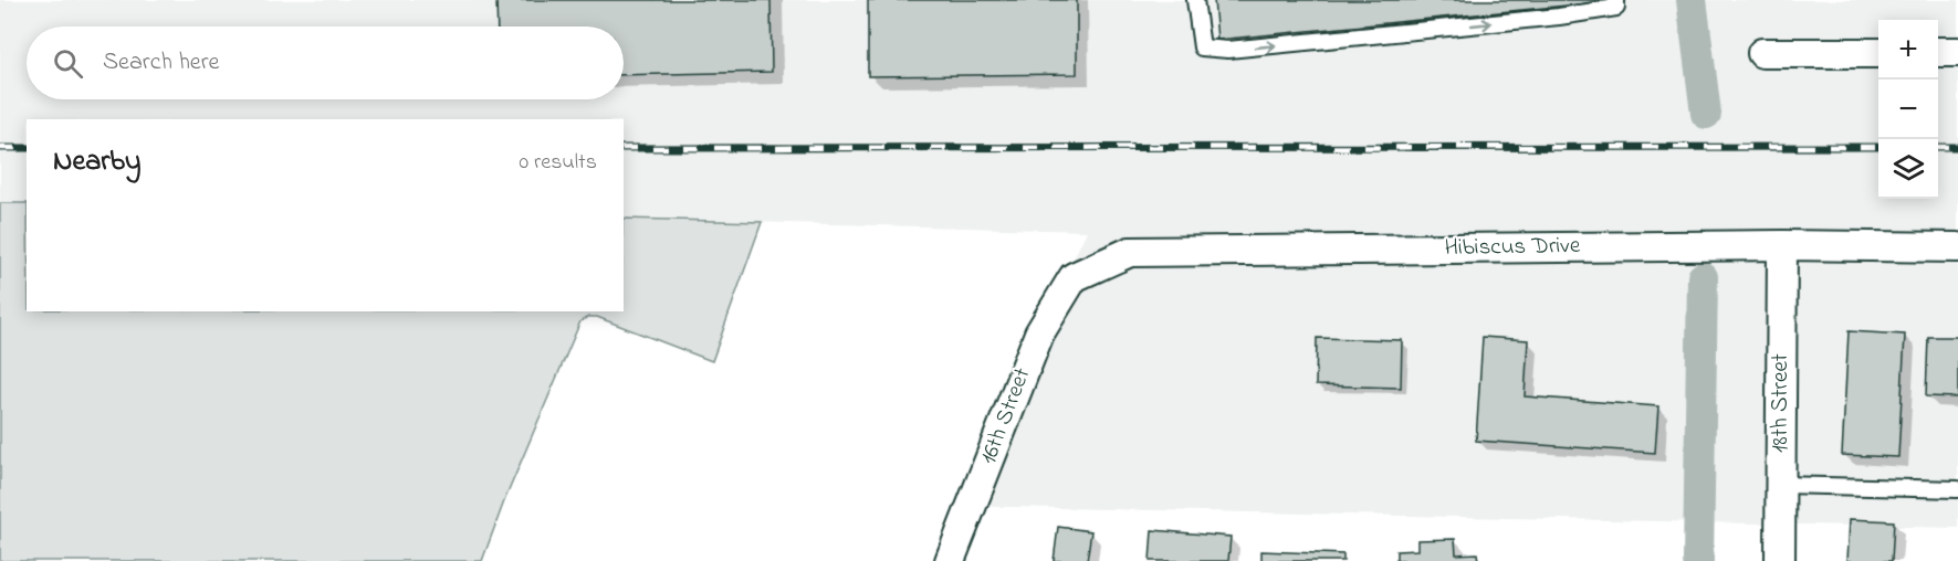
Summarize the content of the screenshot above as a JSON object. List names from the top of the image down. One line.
{"streets":{"street":["Hibiscus Drive","18th Street","16th Street"]},"crossings":[["Hibiscus Drive","18th Street"],["Hibiscus Drive","16th Street"]],"page":{"map_buttons":["+","−"],"search":"Search here","heading":["Nearby","0 results"]}}
